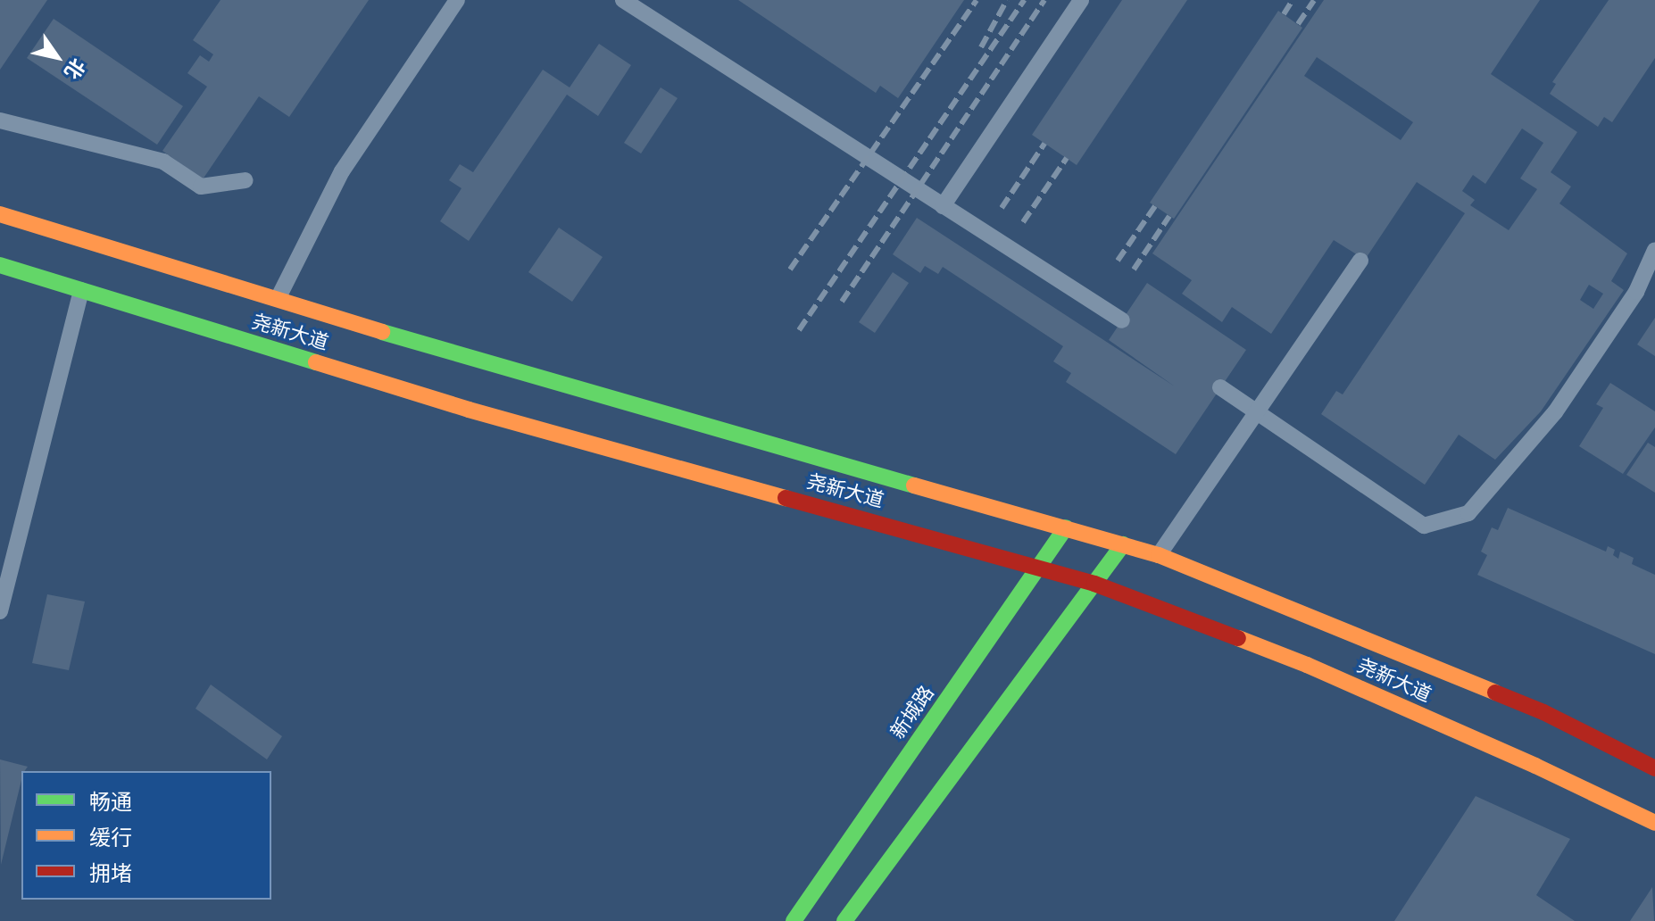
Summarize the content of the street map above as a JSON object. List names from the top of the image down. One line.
{"streets":{"main road":["尧新大道","新城路"]},"crossings":[["尧新大道","新城路"]],"legend":["畅通","缓行","拥堵"],"north":"bottom right"}
